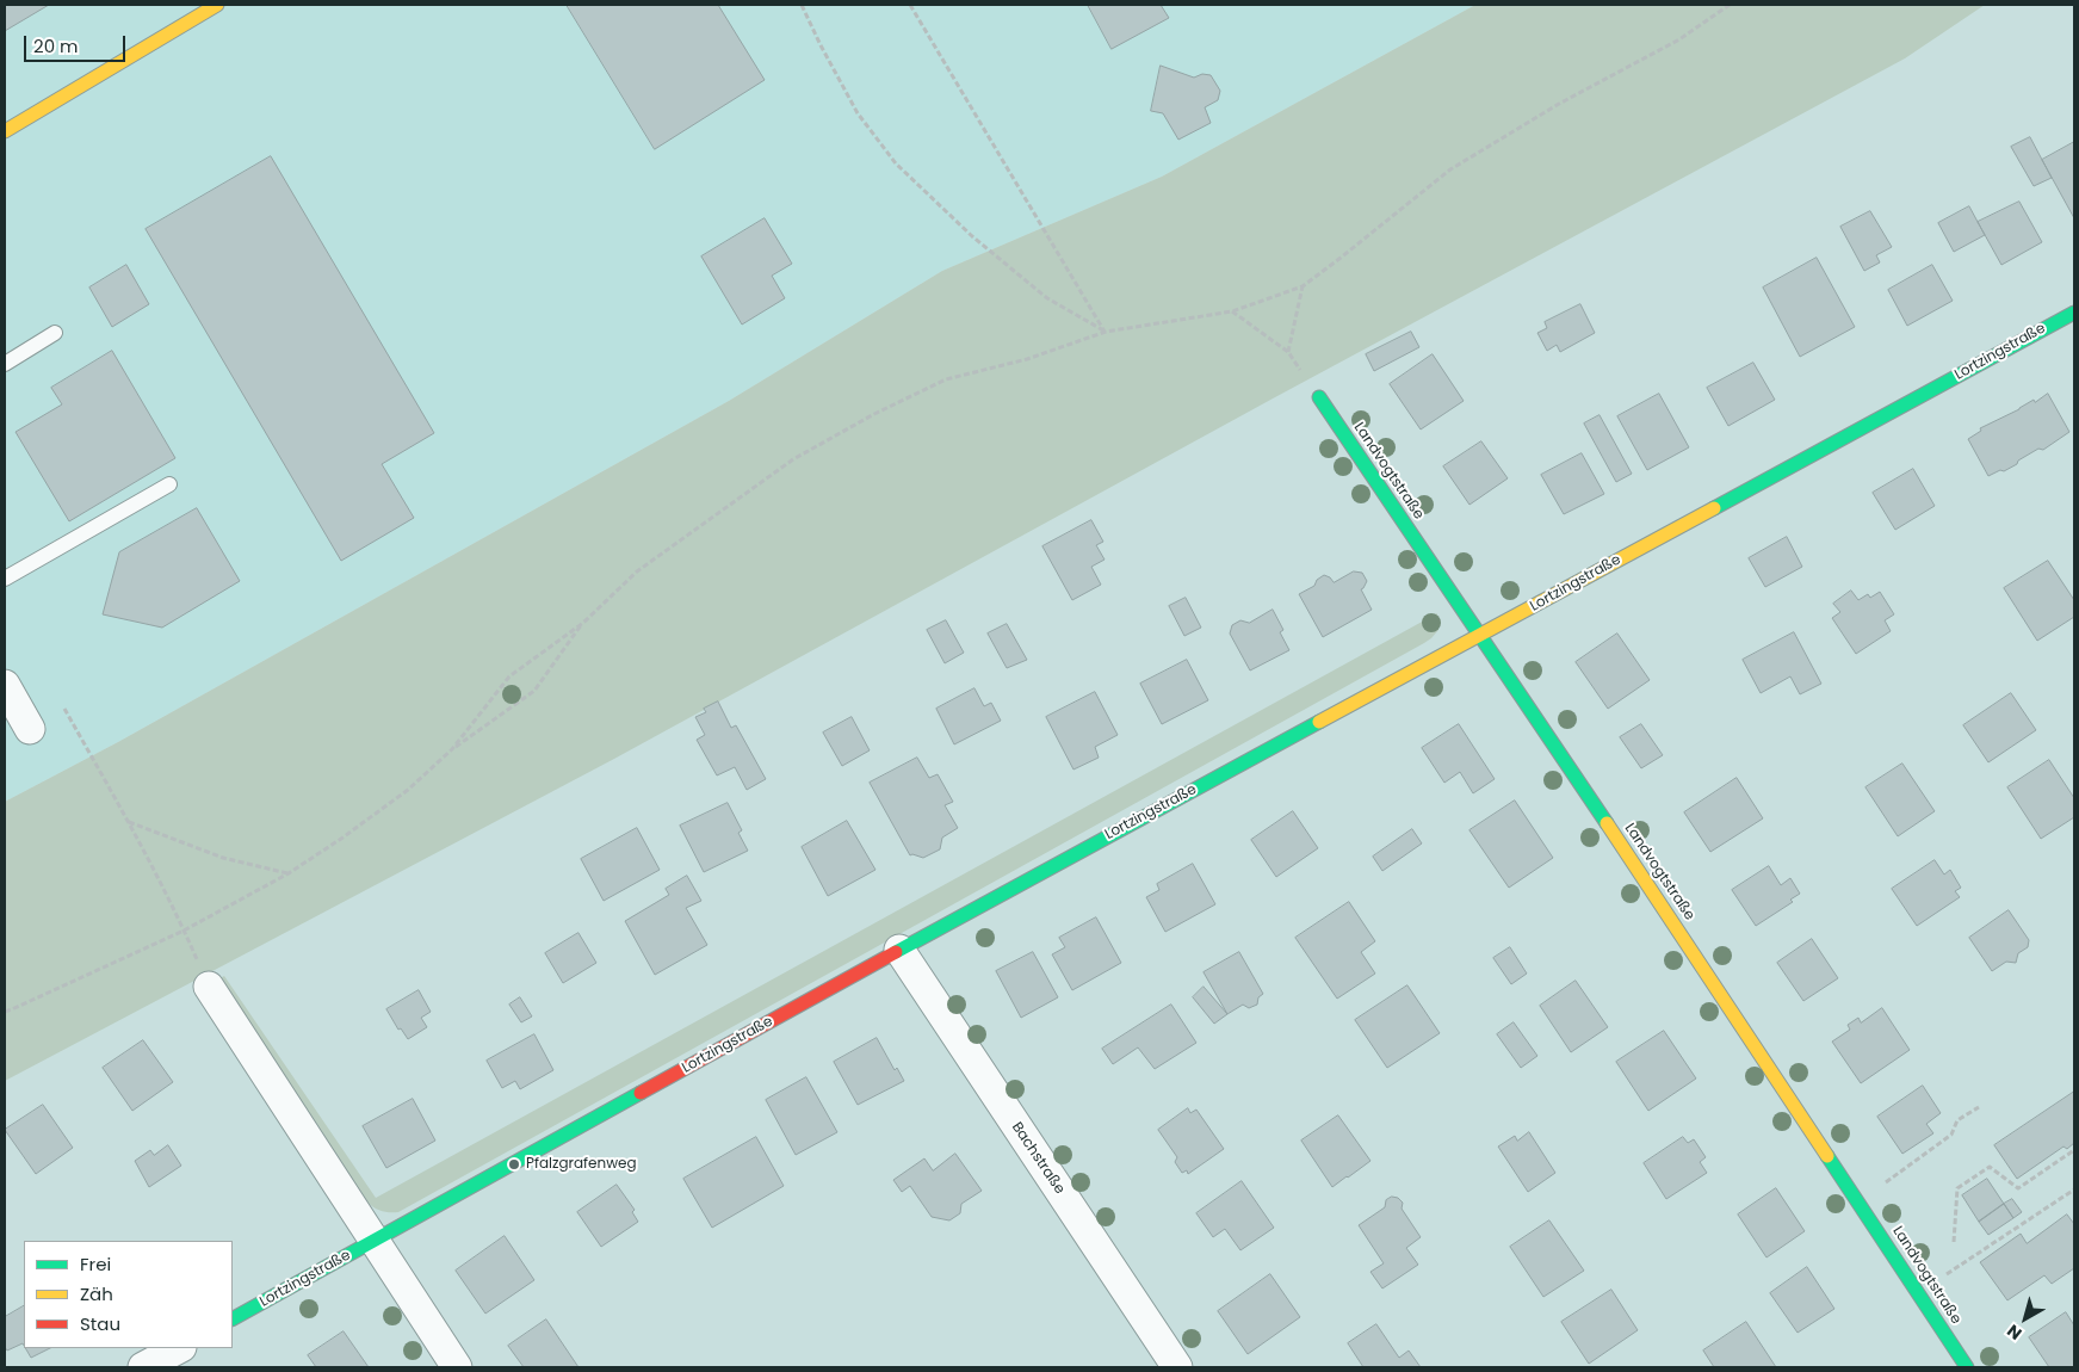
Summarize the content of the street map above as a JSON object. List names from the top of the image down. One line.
{"streets":{"street":["Lortzingstraße","Landvogtstraße","Bachstraße"]},"crossings":[["Lortzingstraße","Landvogtstraße"],["Lortzingstraße","Bachstraße"]],"places":["Pfalzgrafenweg"],"legend":["Frei","Zäh","Stau"],"scale_bar":"20 m","north":"bottom left"}
